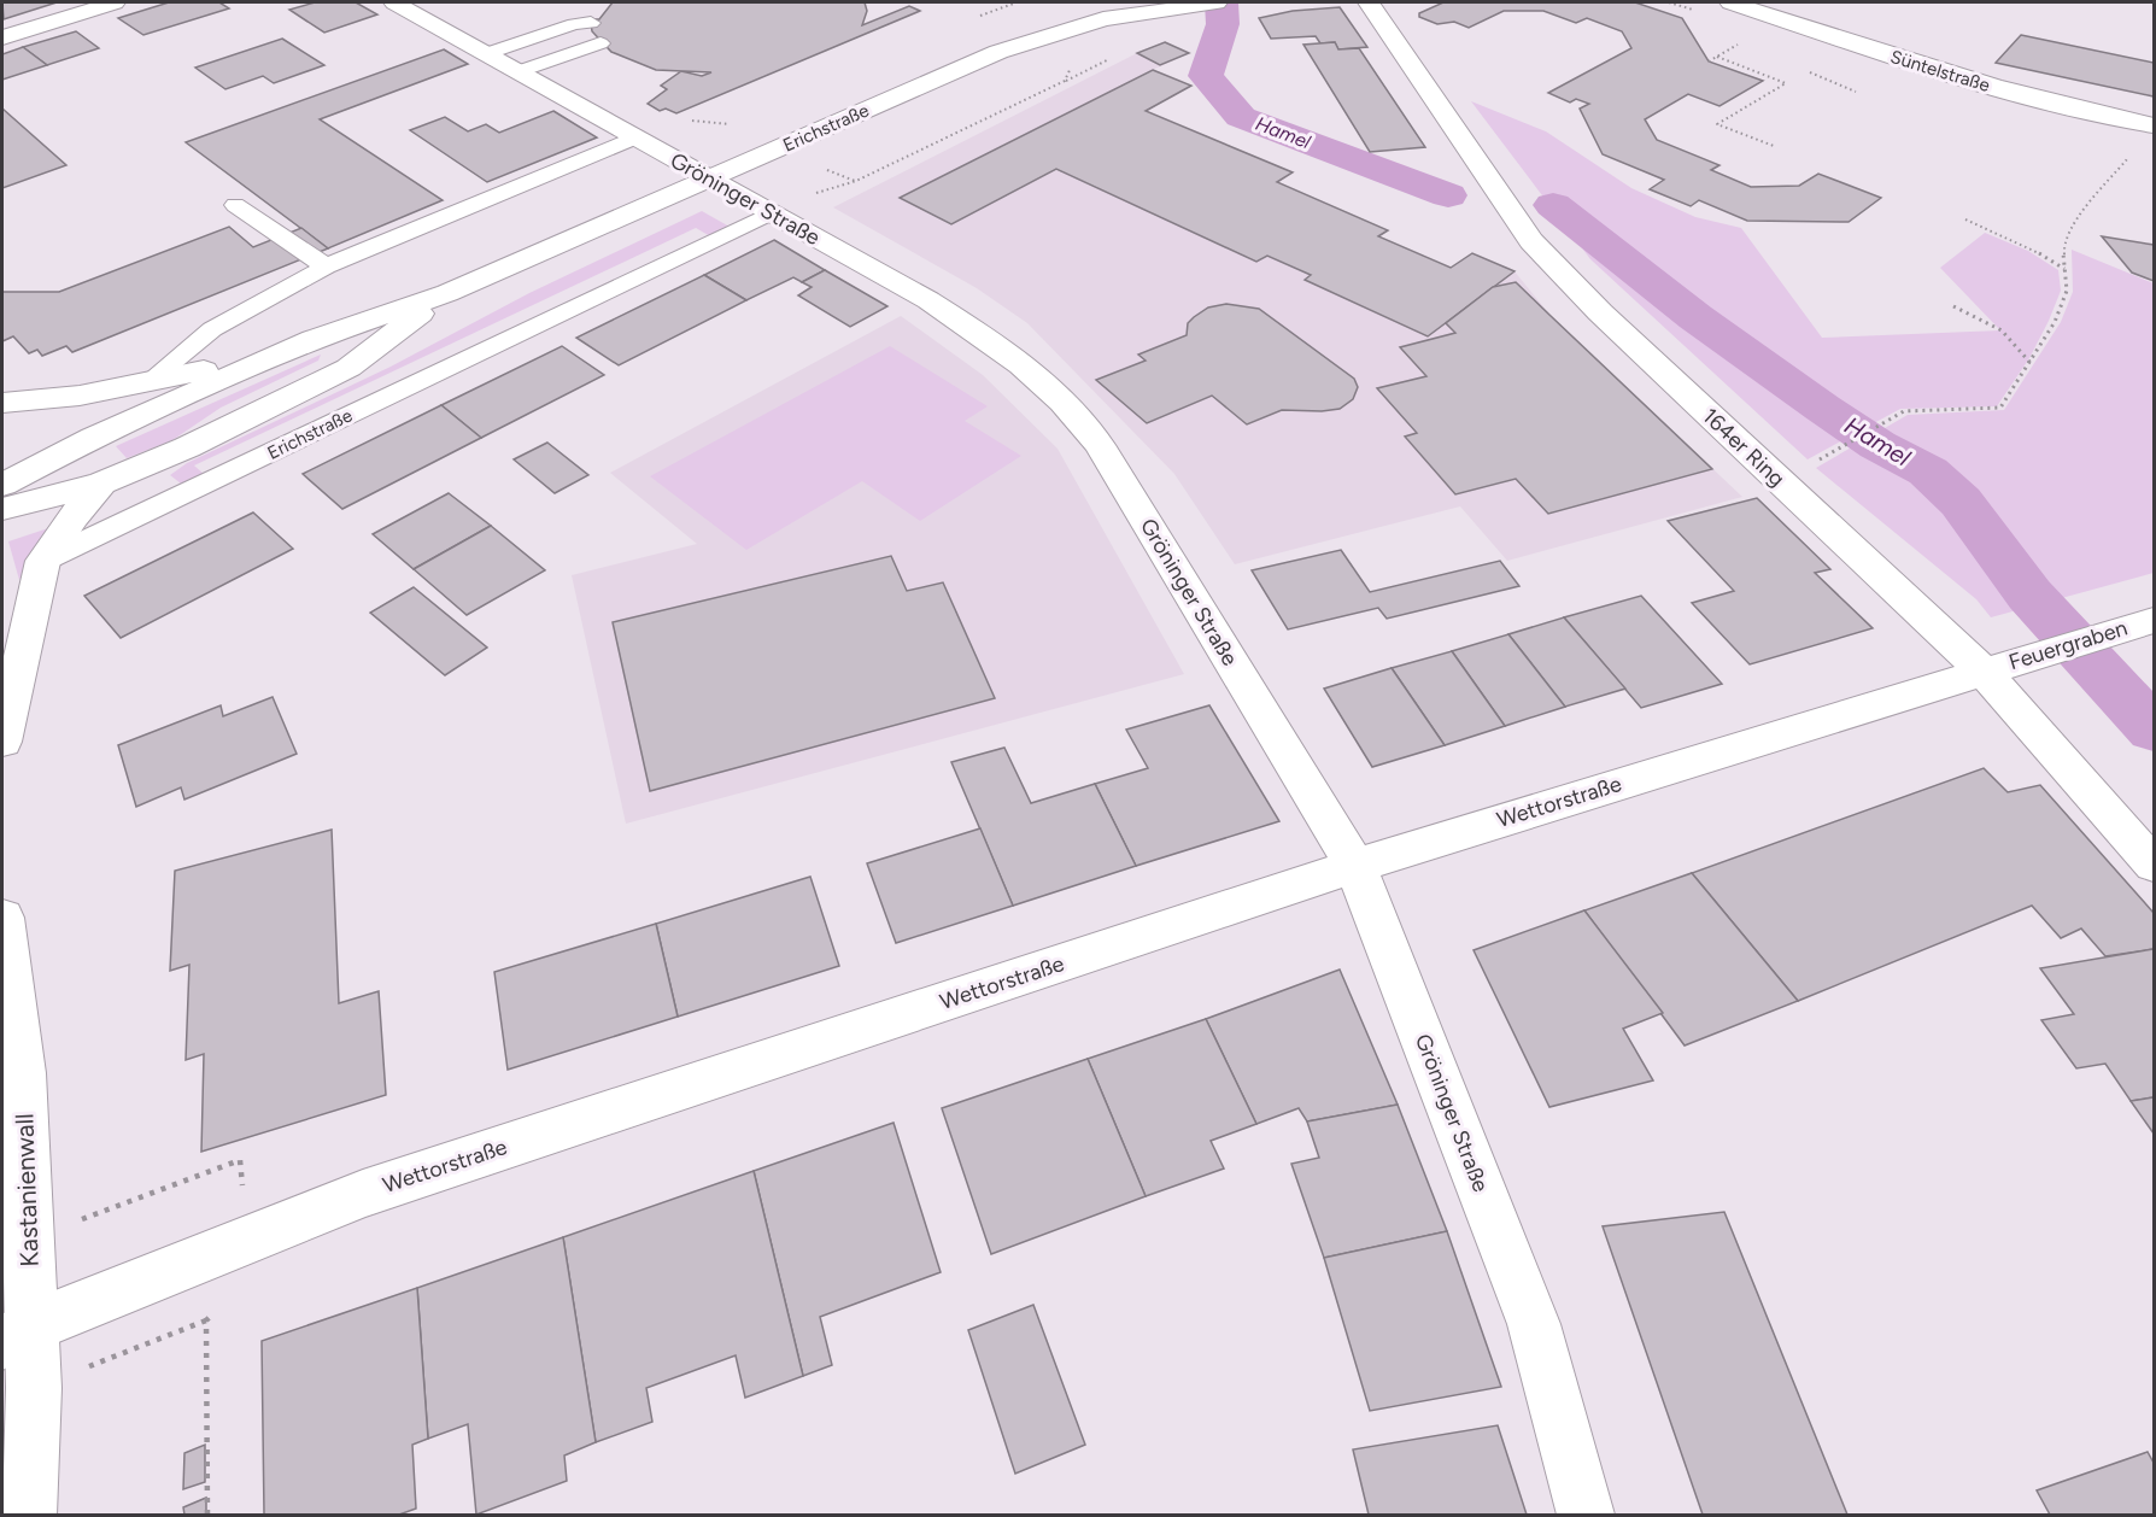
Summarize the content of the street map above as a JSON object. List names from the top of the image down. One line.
{"streets":{"street":["Süntelstraße","Erichstraße","Gröninger Straße","164er Ring","Feuergraben","Wettorstraße","Kastanienwall"]},"crossings":[["Erichstraße","Gröninger Straße"],["Gröninger Straße","Wettorstraße"],["164er Ring","Feuergraben"],["164er Ring","Wettorstraße"],["Feuergraben","Wettorstraße"],["Wettorstraße","Kastanienwall"]],"water":["Hamel"]}
